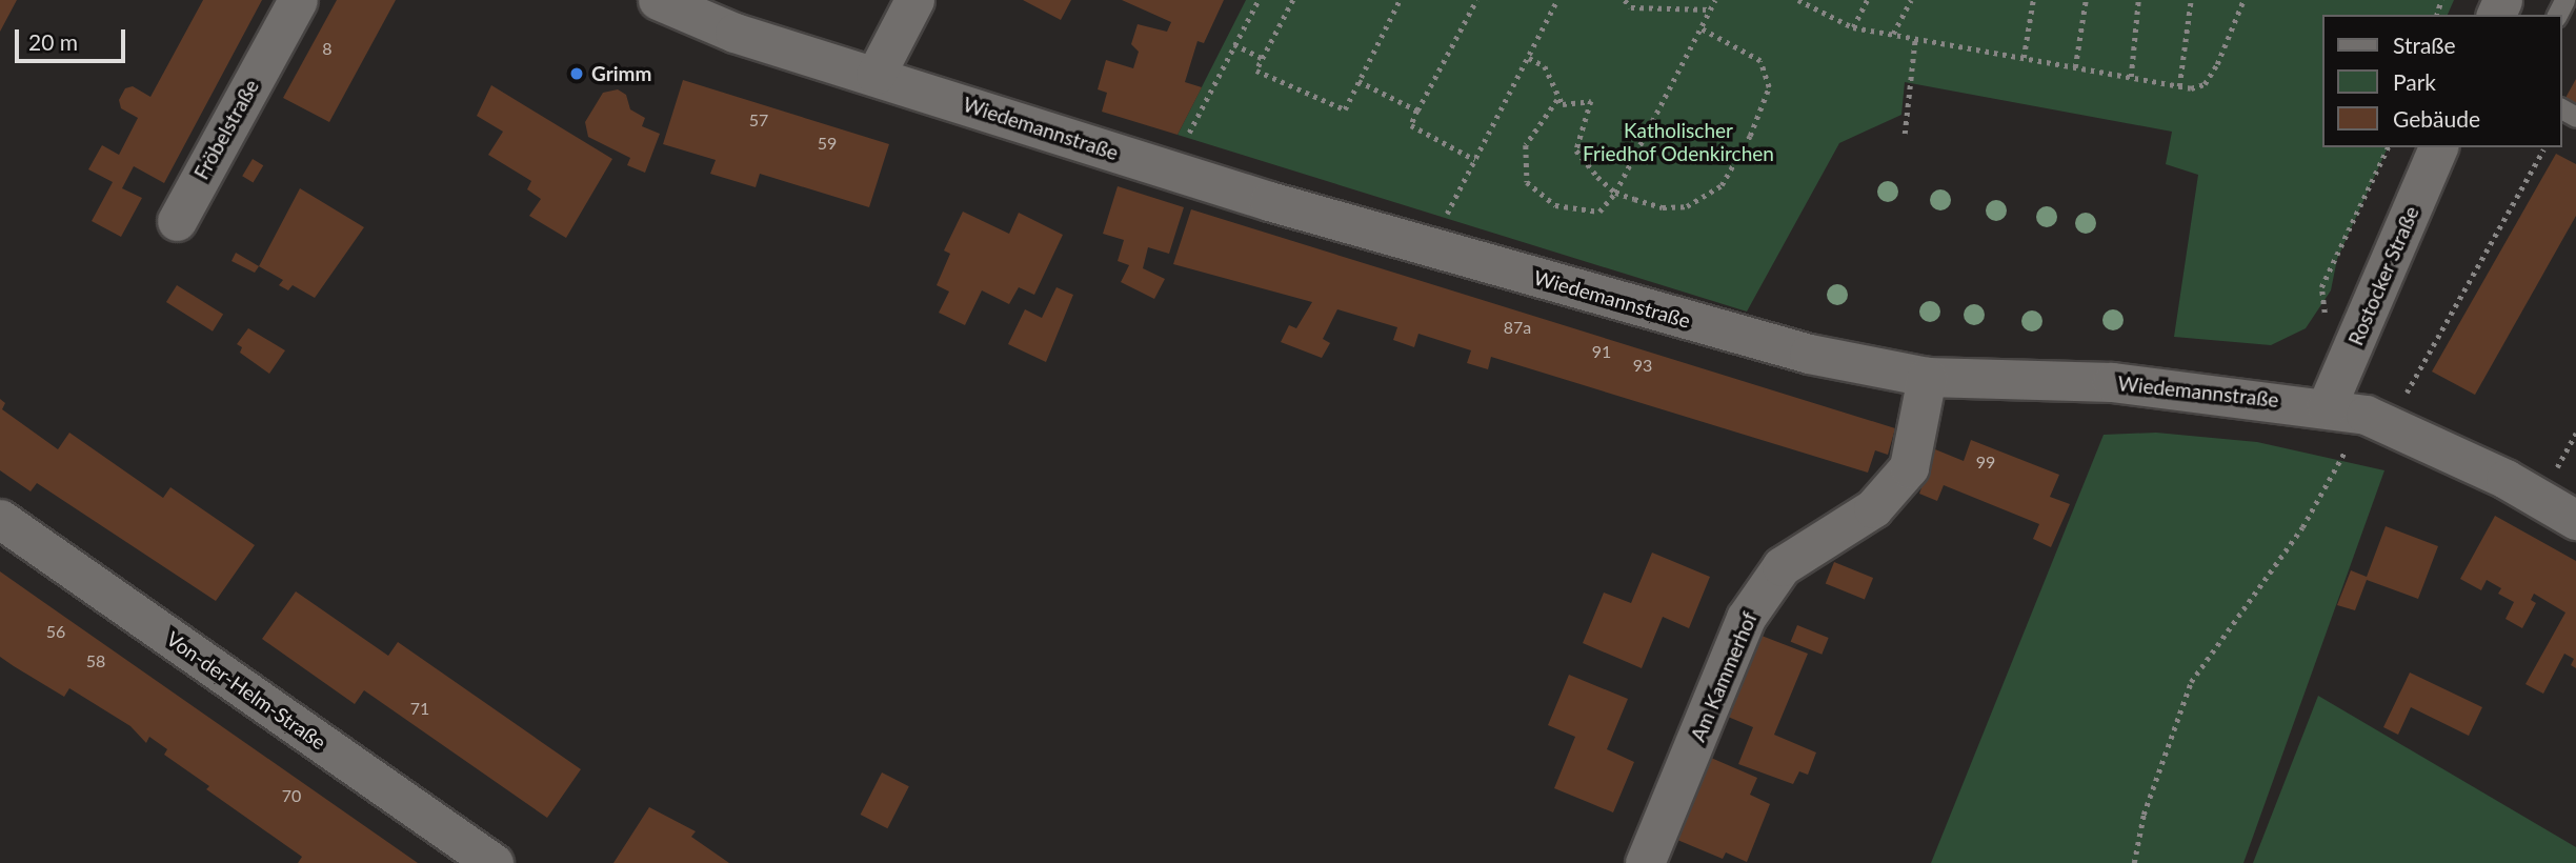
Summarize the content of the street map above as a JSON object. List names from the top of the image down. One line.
{"streets":{"street":["Wiedemannstraße","Fröbelstraße","Rostocker Straße","Am Kammerhof","Von-der-Helm-Straße"]},"crossings":[["Wiedemannstraße","Rostocker Straße"],["Wiedemannstraße","Am Kammerhof"]],"parks":["Katholischer Friedhof Odenkirchen"],"places":["Grimm"],"house_numbers":["8","57","59","87a","91","93","99","56","58","71","70"],"legend":["Straße","Park","Gebäude"],"scale_bar":"20 m"}
